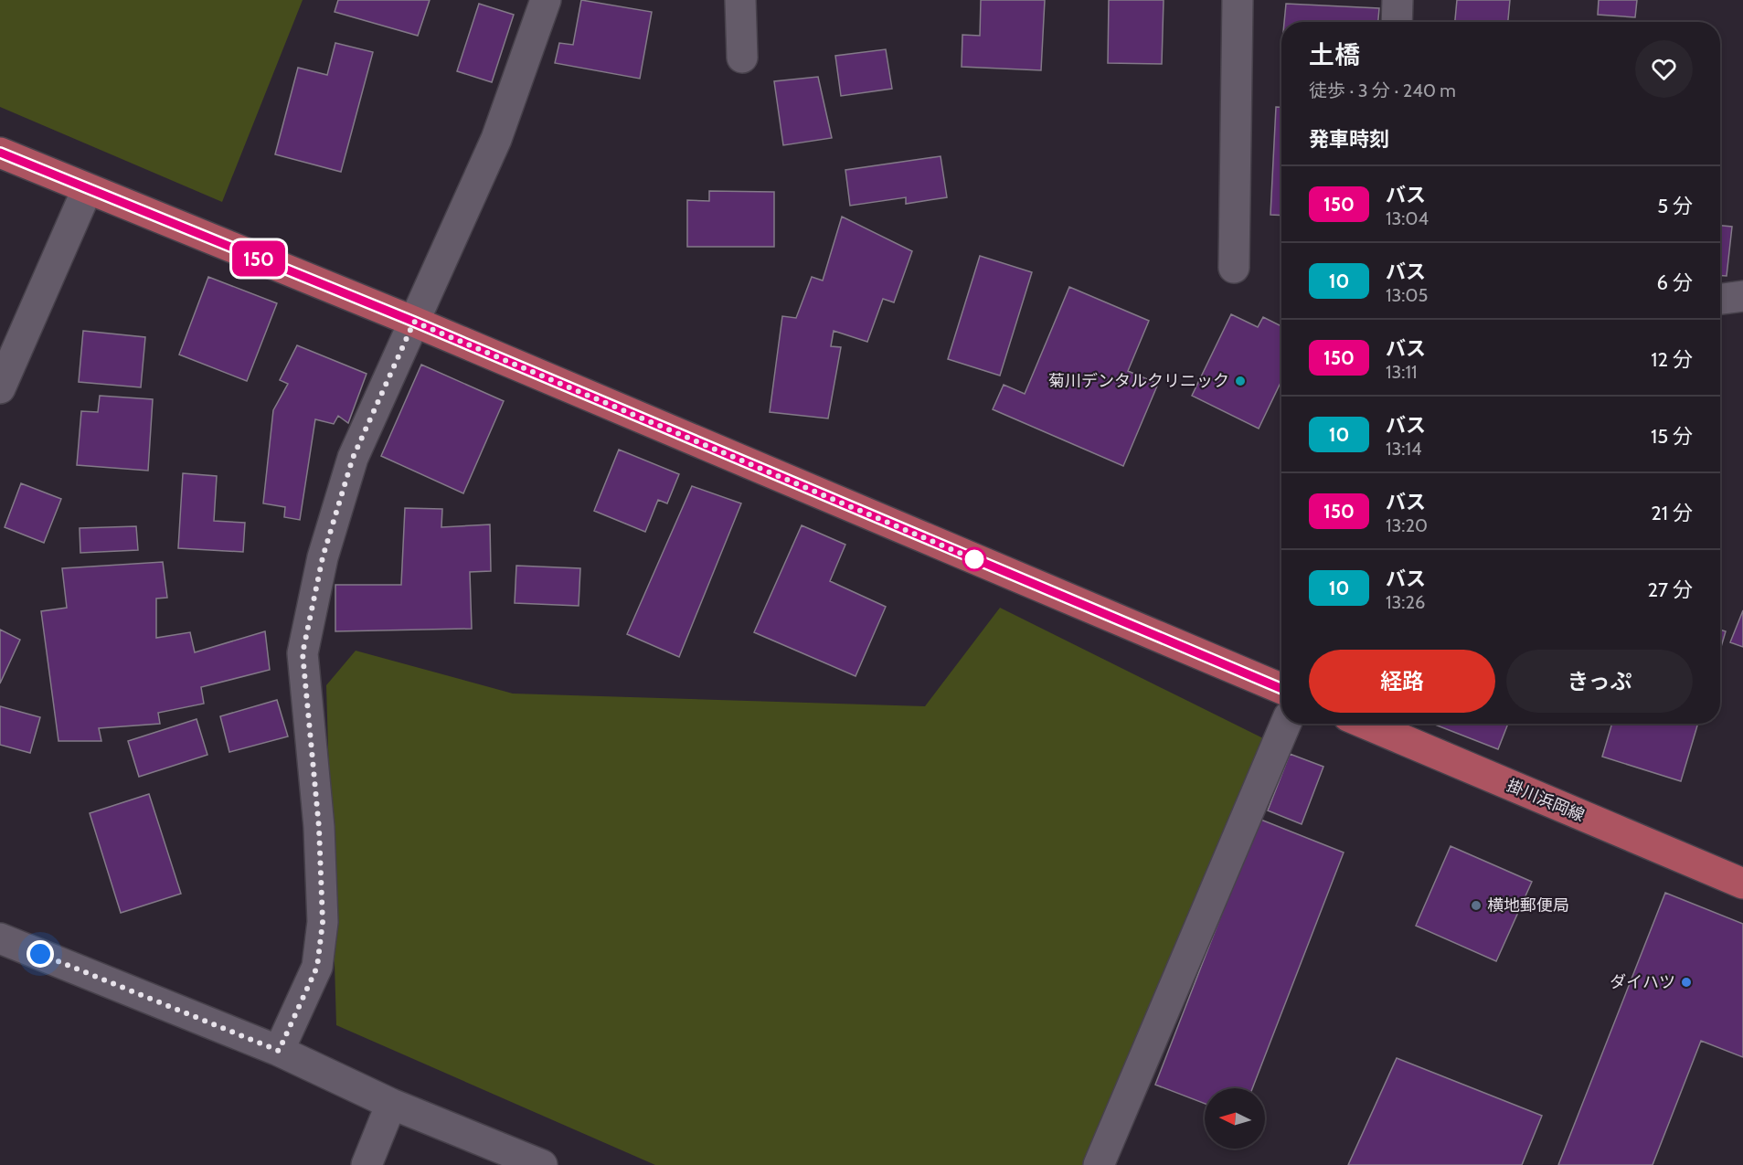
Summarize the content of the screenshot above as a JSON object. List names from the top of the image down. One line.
{"streets":{"main road":["掛川浜岡線"]},"places":["菊川デンタルクリニック","横地郵便局","ダイハツ"],"lines":["bus line 150"],"north":"left","page":{"on_map":"150","heading":[["土橋","徒歩 · 3 分 · 240 m"],"発車時刻"],"list":[{"mark":"150","name":"バス","note":"13:04","value":"5 分"},{"mark":"10","name":"バス","note":"13:05","value":"6 分"},{"mark":"150","name":"バス","note":"13:11","value":"12 分"},{"mark":"10","name":"バス","note":"13:14","value":"15 分"},{"mark":"150","name":"バス","note":"13:20","value":"21 分"},{"mark":"10","name":"バス","note":"13:26","value":"27 分"}],"buttons":["経路","きっぷ"]}}
